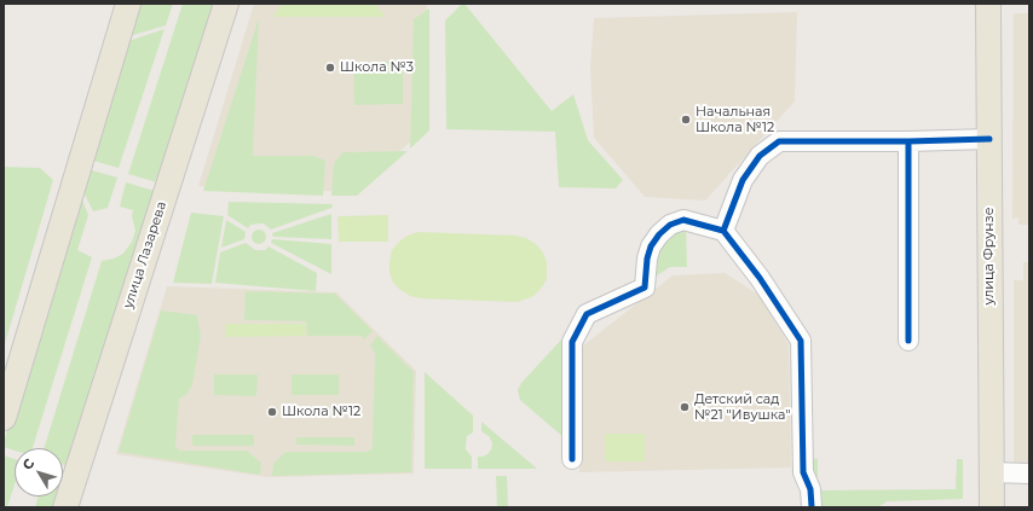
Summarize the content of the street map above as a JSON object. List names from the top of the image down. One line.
{"streets":{"main road":["улица Лазарева","улица Фрунзе"]},"places":["Школа №3","Начальная Школа №12","Детский сад №21 \"Ивушка\"","Школа №12"],"north":"top left"}
